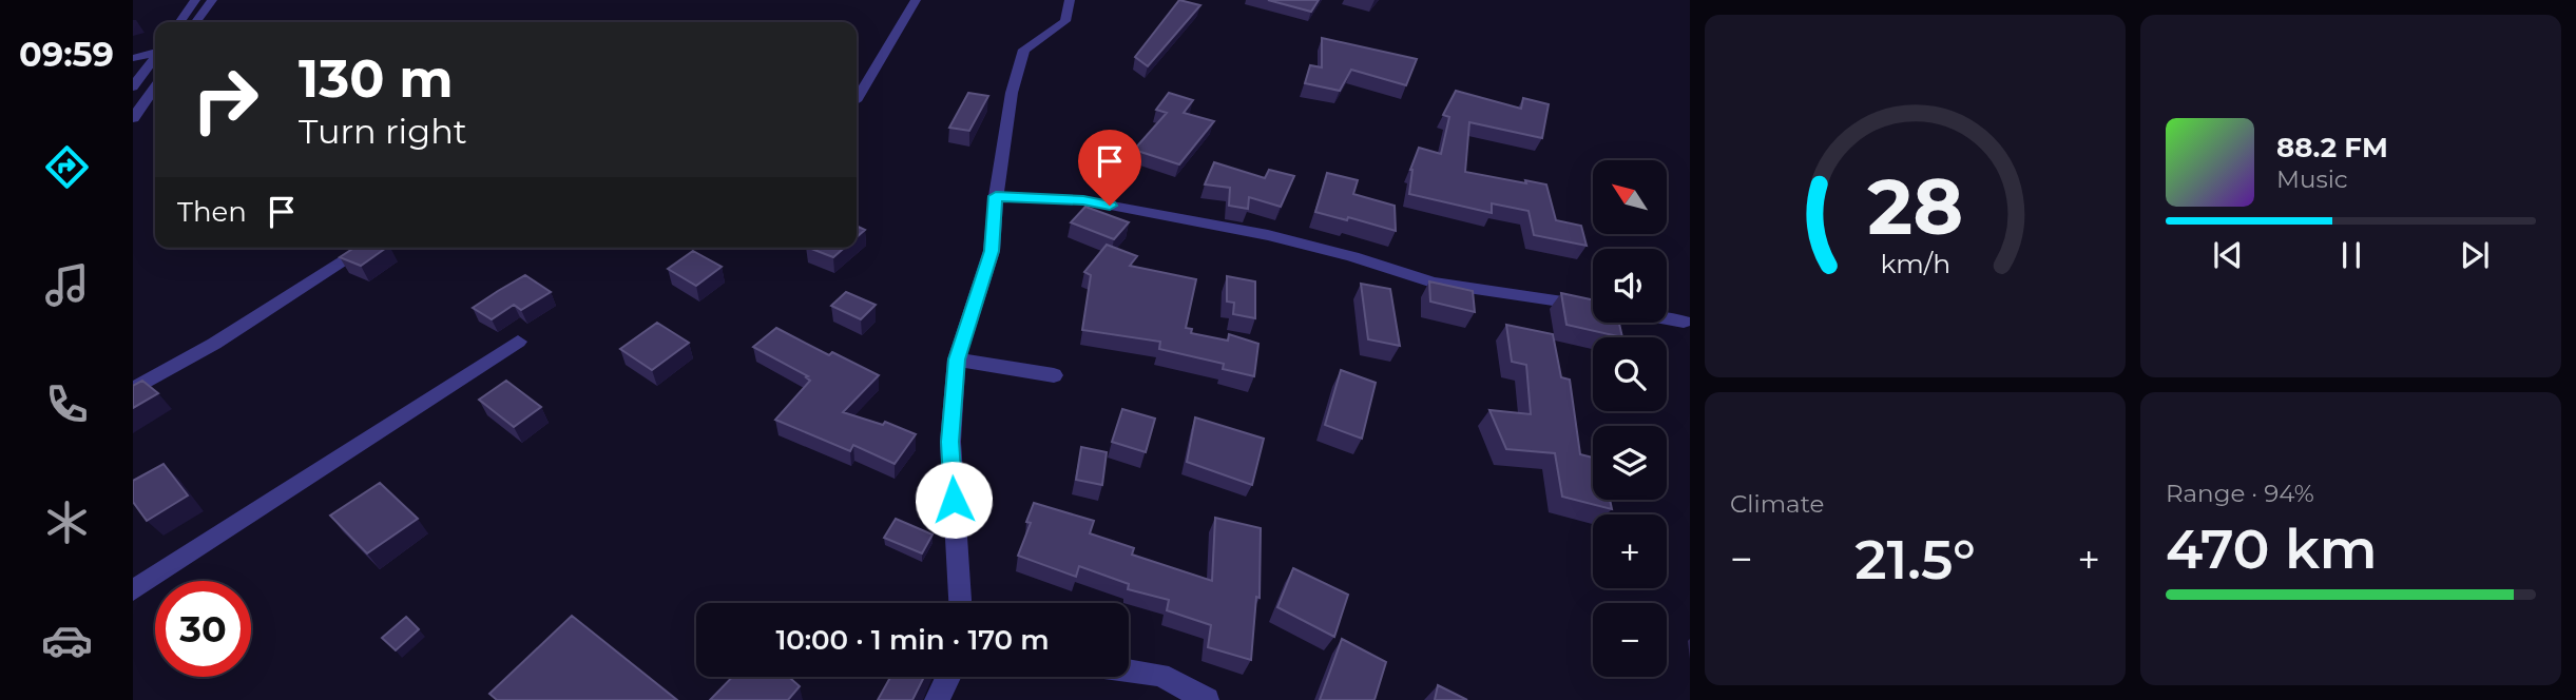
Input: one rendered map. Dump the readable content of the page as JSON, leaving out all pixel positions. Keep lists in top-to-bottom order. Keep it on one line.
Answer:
{"north":"top left","page":{"tabs":"09:59","turn":["130 m","Turn right"],"song":["88.2 FM","Music"],"map_buttons":["+","−"],"then":"Then","tile":["Climate",["Range · 94%","470 km"]],"heat":["−","21.5°","+"],"limit":"30","trip":"10:00 · 1 min · 170 m","gauge":["28","km/h"]}}
